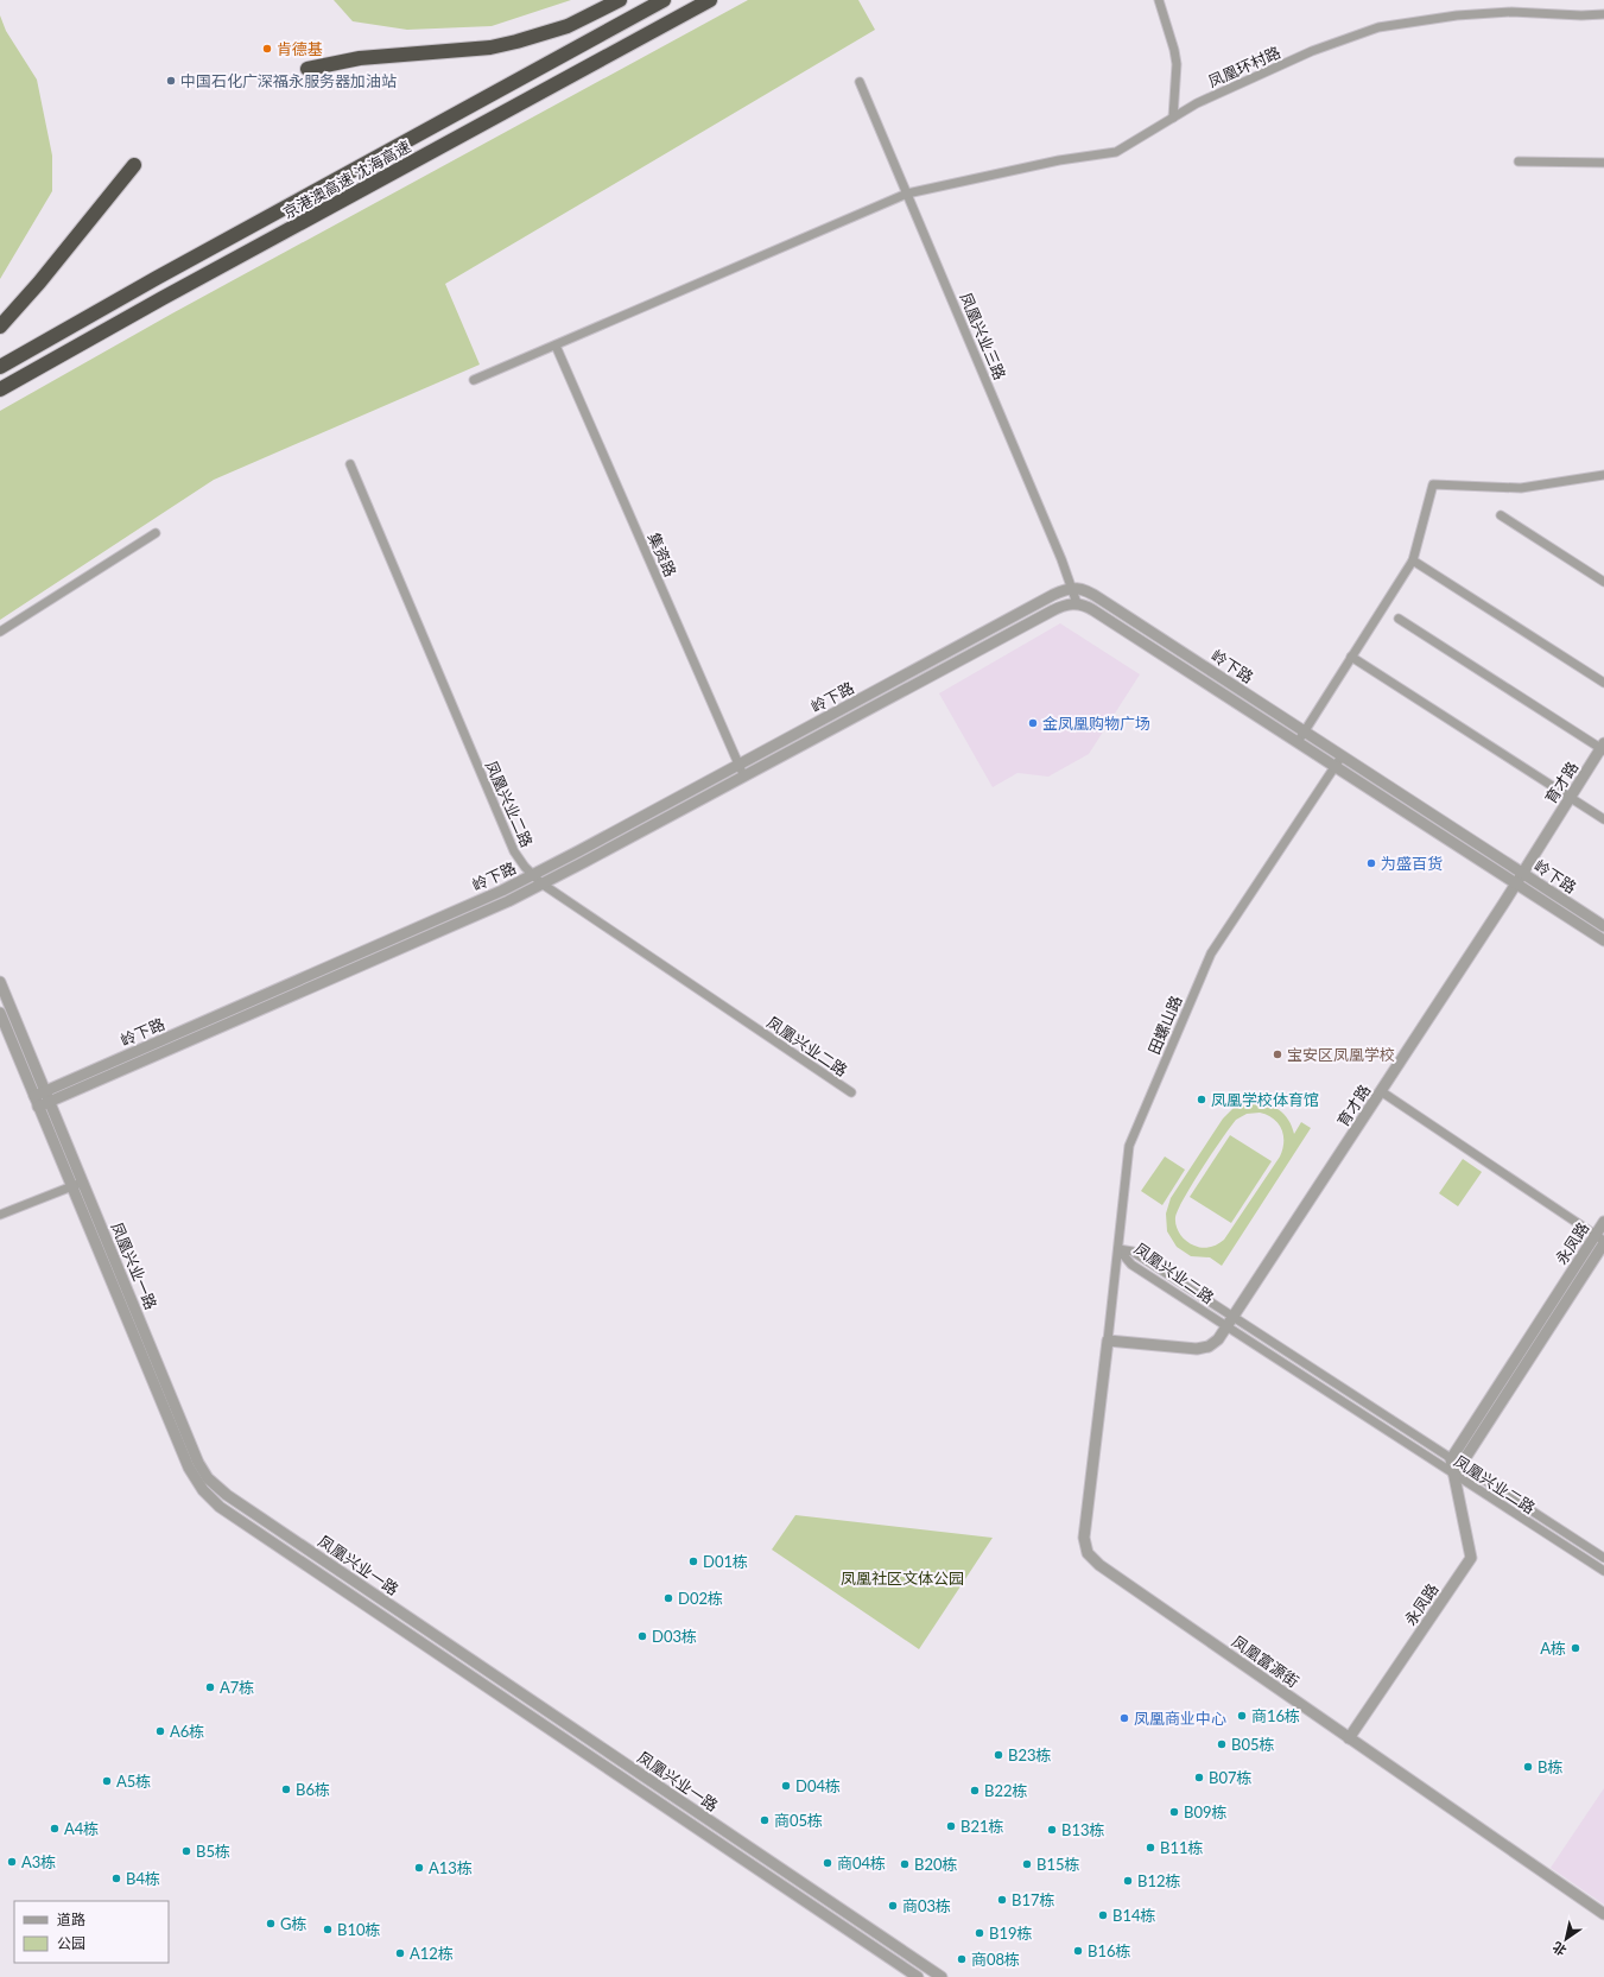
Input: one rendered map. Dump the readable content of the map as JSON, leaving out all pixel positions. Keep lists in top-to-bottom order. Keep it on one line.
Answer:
{"streets":{"highway":["京港澳高速 沈海高速"],"street":["凤凰环村路","凤凰兴业三路","集资路","岭下路","育才路","凤凰兴业二路","田螺山路","永凤路","凤凰兴业一路","凤凰富源街"]},"crossings":[["凤凰环村路","凤凰兴业三路"],["凤凰环村路","集资路"],["凤凰兴业三路","岭下路"],["集资路","岭下路"],["岭下路","育才路"],["岭下路","凤凰兴业二路"],["岭下路","田螺山路"],["岭下路","凤凰兴业一路"],["育才路","凤凰兴业二路"],["育才路","田螺山路"],["育才路","凤凰富源街"],["凤凰兴业二路","田螺山路"],["凤凰兴业二路","永凤路"],["田螺山路","凤凰富源街"],["永凤路","凤凰富源街"]],"parks":["凤凰社区文体公园"],"places":["肯德基","中国石化广深福永服务器加油站","金凤凰购物广场","为盛百货","宝安区凤凰学校","凤凰学校体育馆","D01栋","D02栋","D03栋","A栋","A7栋","商16栋","凤凰商业中心","A6栋","B05栋","B23栋","B栋","B07栋","A5栋","D04栋","B6栋","B22栋","B09栋","商05栋","B21栋","A4栋","B13栋","B11栋","B5栋","A3栋","商04栋","B20栋","B15栋","A13栋","B4栋","B12栋","B17栋","商03栋","B14栋","G栋","B10栋","B19栋","B16栋","A12栋","商08栋"],"legend":["道路","公园"],"north":"bottom left"}
